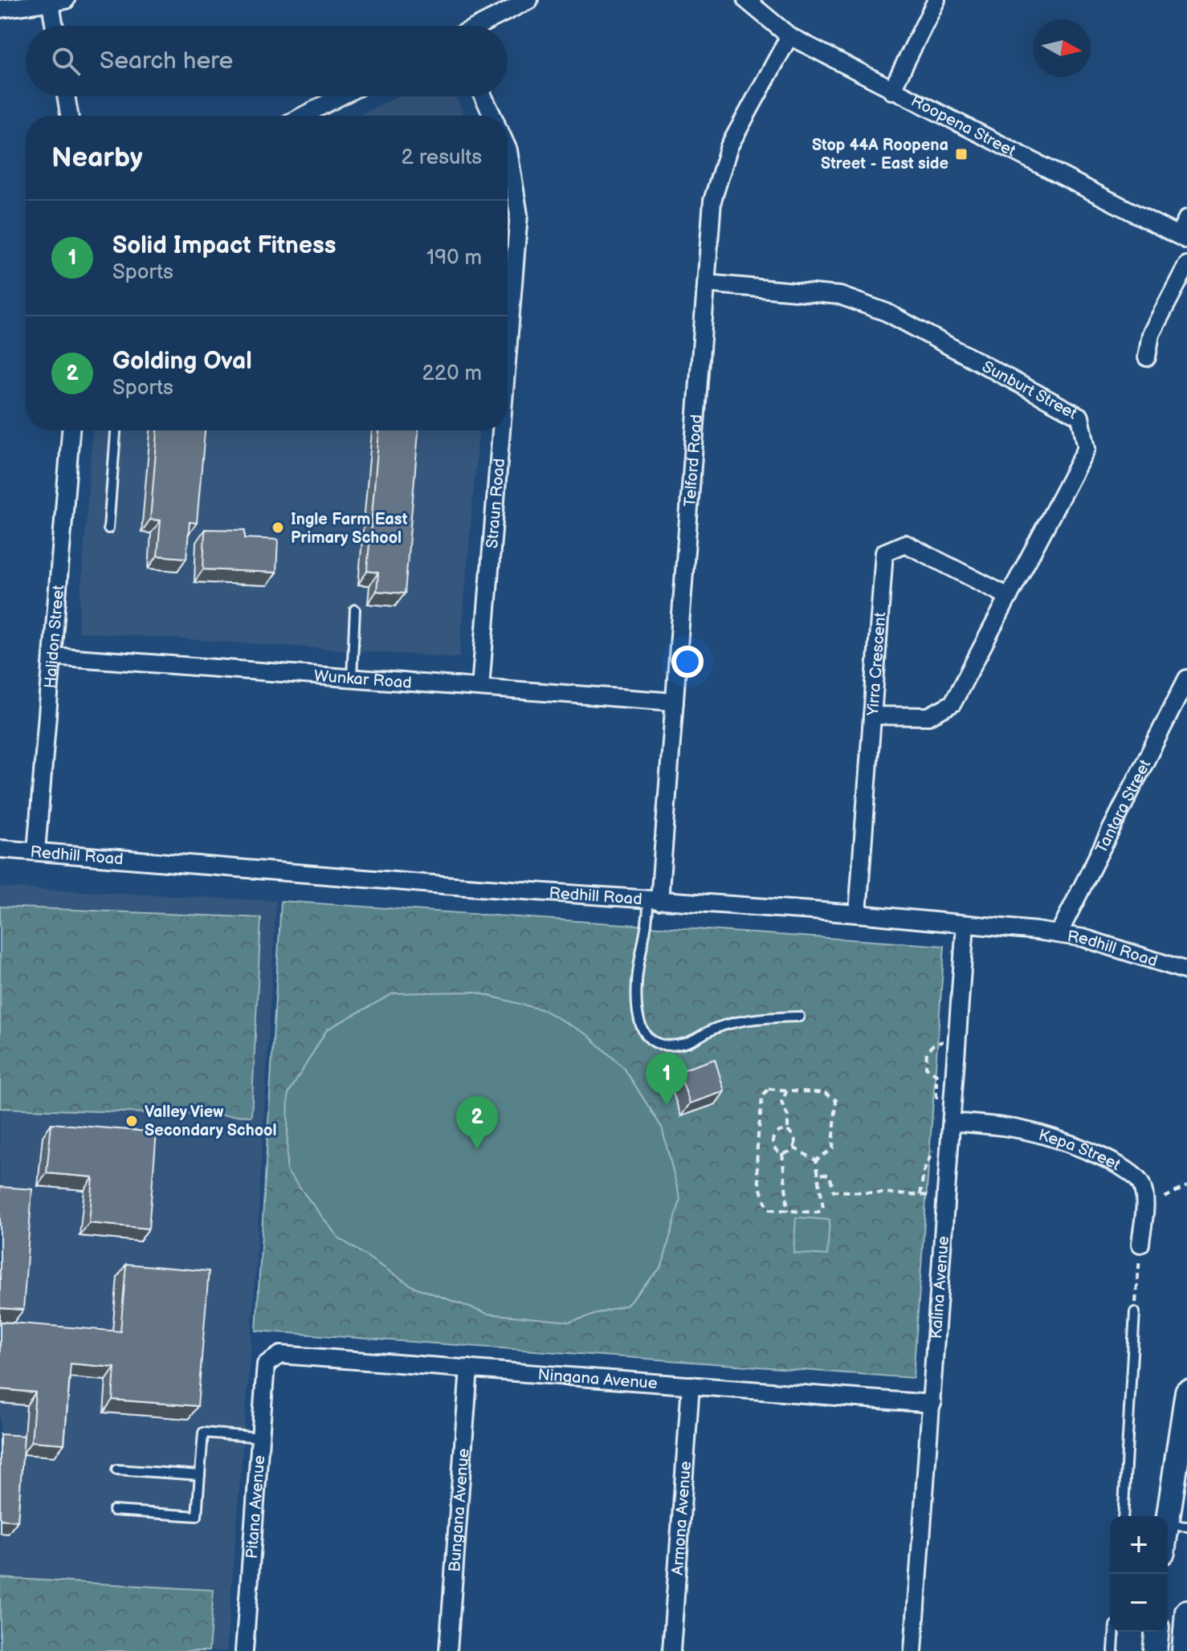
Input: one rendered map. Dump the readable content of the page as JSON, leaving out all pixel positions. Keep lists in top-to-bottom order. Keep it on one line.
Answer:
{"streets":{"street":["Roopena Street","Sunburt Street","Telford Road","Straun Road","Halidon Street","Yirra Crescent","Wunkar Road","Tantara Street","Redhill Road","Kepa Street","Kalina Avenue","Ningana Avenue","Pitana Avenue","Bungana Avenue","Armona Avenue"]},"crossings":[["Roopena Street","Telford Road"],["Sunburt Street","Telford Road"],["Sunburt Street","Yirra Crescent"],["Telford Road","Wunkar Road"],["Telford Road","Redhill Road"],["Straun Road","Wunkar Road"],["Halidon Street","Wunkar Road"],["Halidon Street","Redhill Road"],["Yirra Crescent","Redhill Road"],["Tantara Street","Redhill Road"],["Redhill Road","Kalina Avenue"],["Kepa Street","Kalina Avenue"],["Kalina Avenue","Ningana Avenue"],["Ningana Avenue","Pitana Avenue"],["Ningana Avenue","Bungana Avenue"],["Ningana Avenue","Armona Avenue"]],"places":{"transit":["Stop 44A Roopena Street - East side"],"other":["Ingle Farm East Primary School","Valley View Secondary School"]},"north":"right","page":{"search":"Search here","heading":["Nearby","2 results"],"list":[{"mark":"1","name":"Solid Impact Fitness","note":"Sports","value":"190 m"},{"mark":"2","name":"Golding Oval","note":"Sports","value":"220 m"}],"pins":["1","2"],"map_buttons":["+","−"]}}
